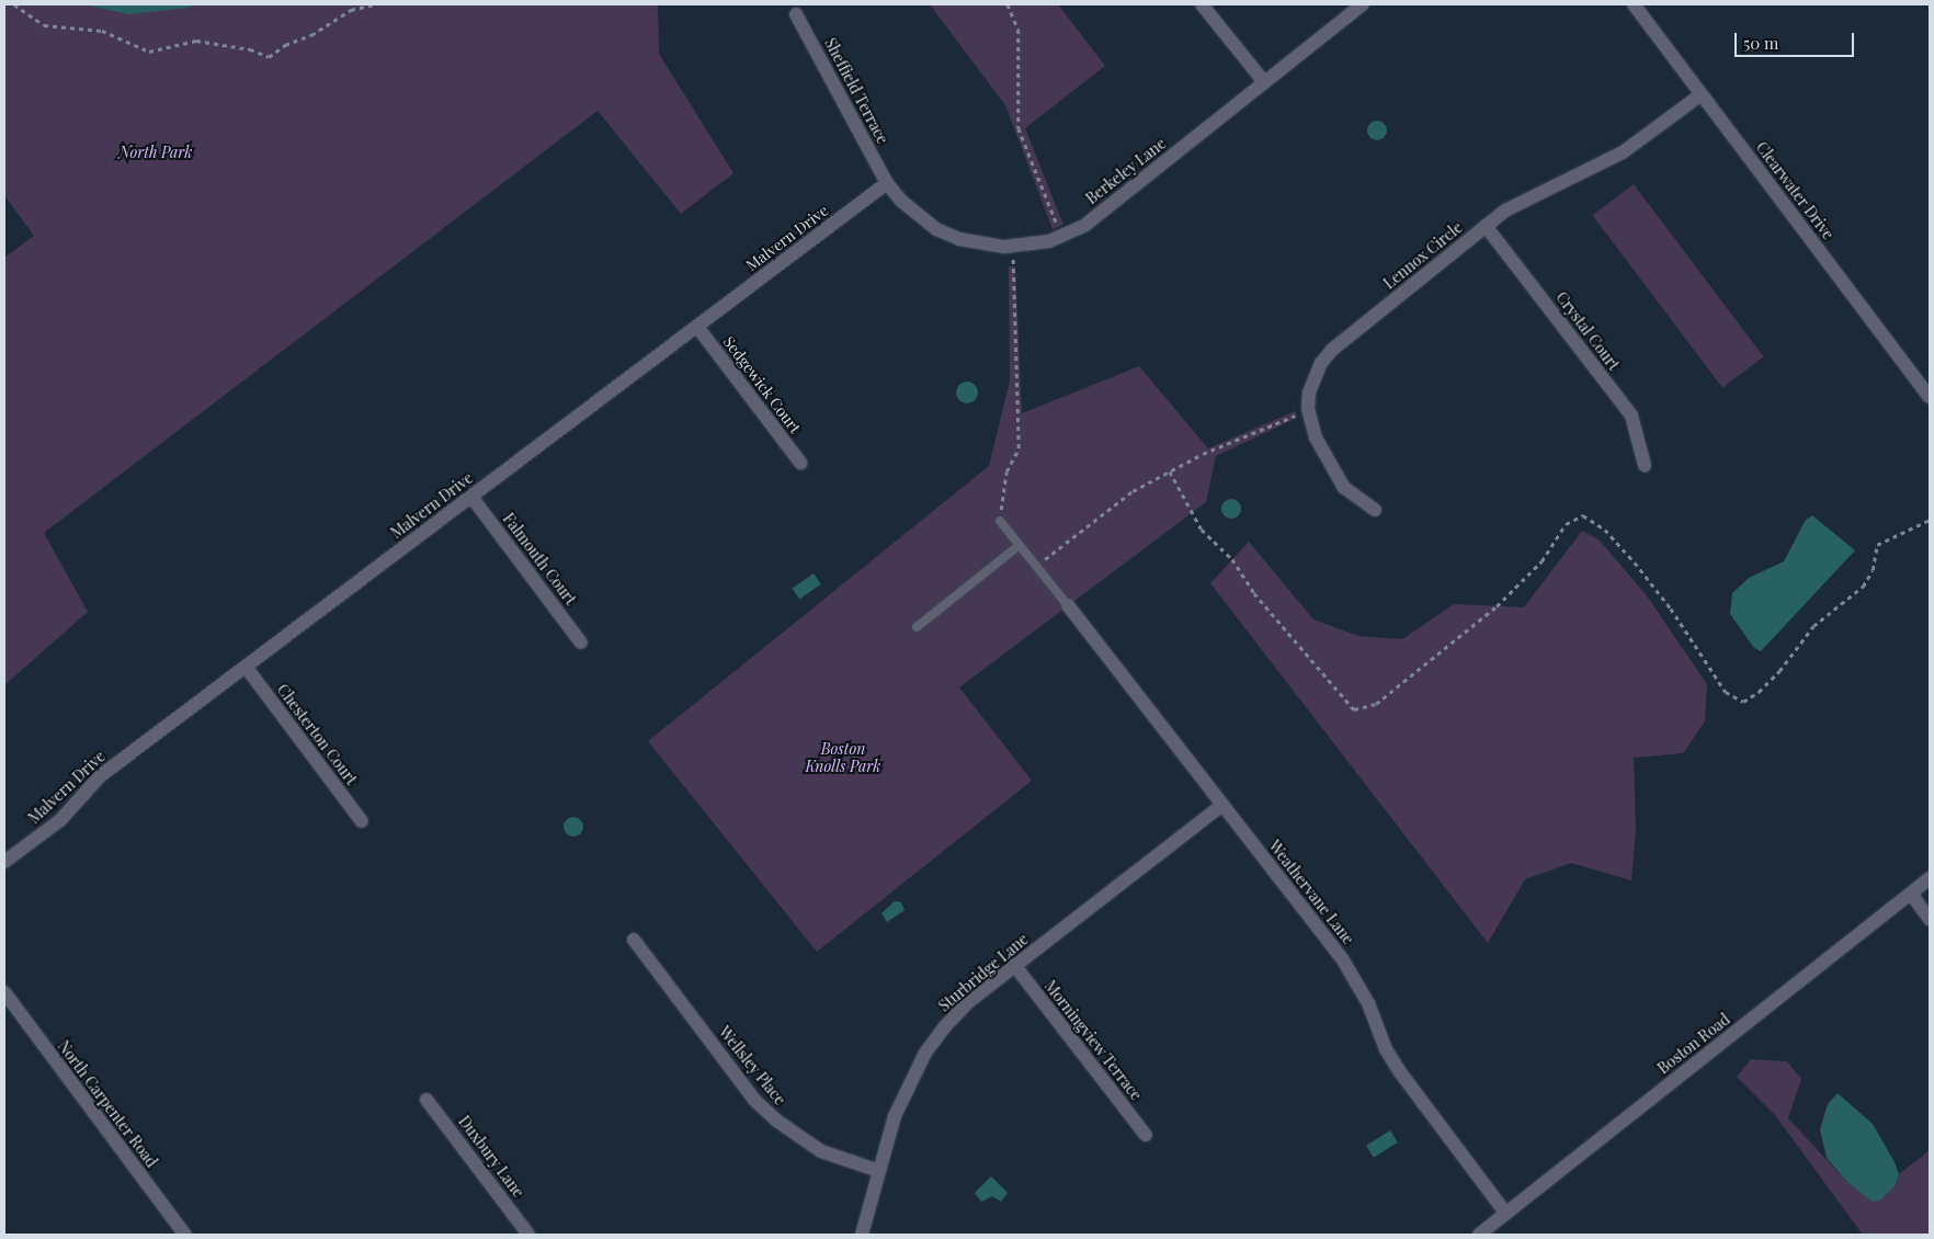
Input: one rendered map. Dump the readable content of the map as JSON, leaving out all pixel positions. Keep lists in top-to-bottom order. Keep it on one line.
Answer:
{"streets":{"street":["Sheffield Terrace","Berkeley Lane","Clearwater Drive","Malvern Drive","Lennox Circle","Crystal Court","Sedgewick Court","Falmouth Court","Chesterton Court","Weathervane Lane","Sturbridge Lane","Morningview Terrace","Boston Road","Wellsley Place","North Carpenter Road","Duxbury Lane"]},"crossings":[["Sheffield Terrace","Berkeley Lane"],["Sheffield Terrace","Malvern Drive"],["Berkeley Lane","Malvern Drive"],["Clearwater Drive","Lennox Circle"],["Malvern Drive","Sedgewick Court"],["Malvern Drive","Falmouth Court"],["Malvern Drive","Chesterton Court"],["Lennox Circle","Crystal Court"],["Weathervane Lane","Sturbridge Lane"],["Weathervane Lane","Boston Road"],["Sturbridge Lane","Morningview Terrace"],["Sturbridge Lane","Wellsley Place"]],"parks":["North Park","Boston Knolls Park"],"scale_bar":"50 m"}
